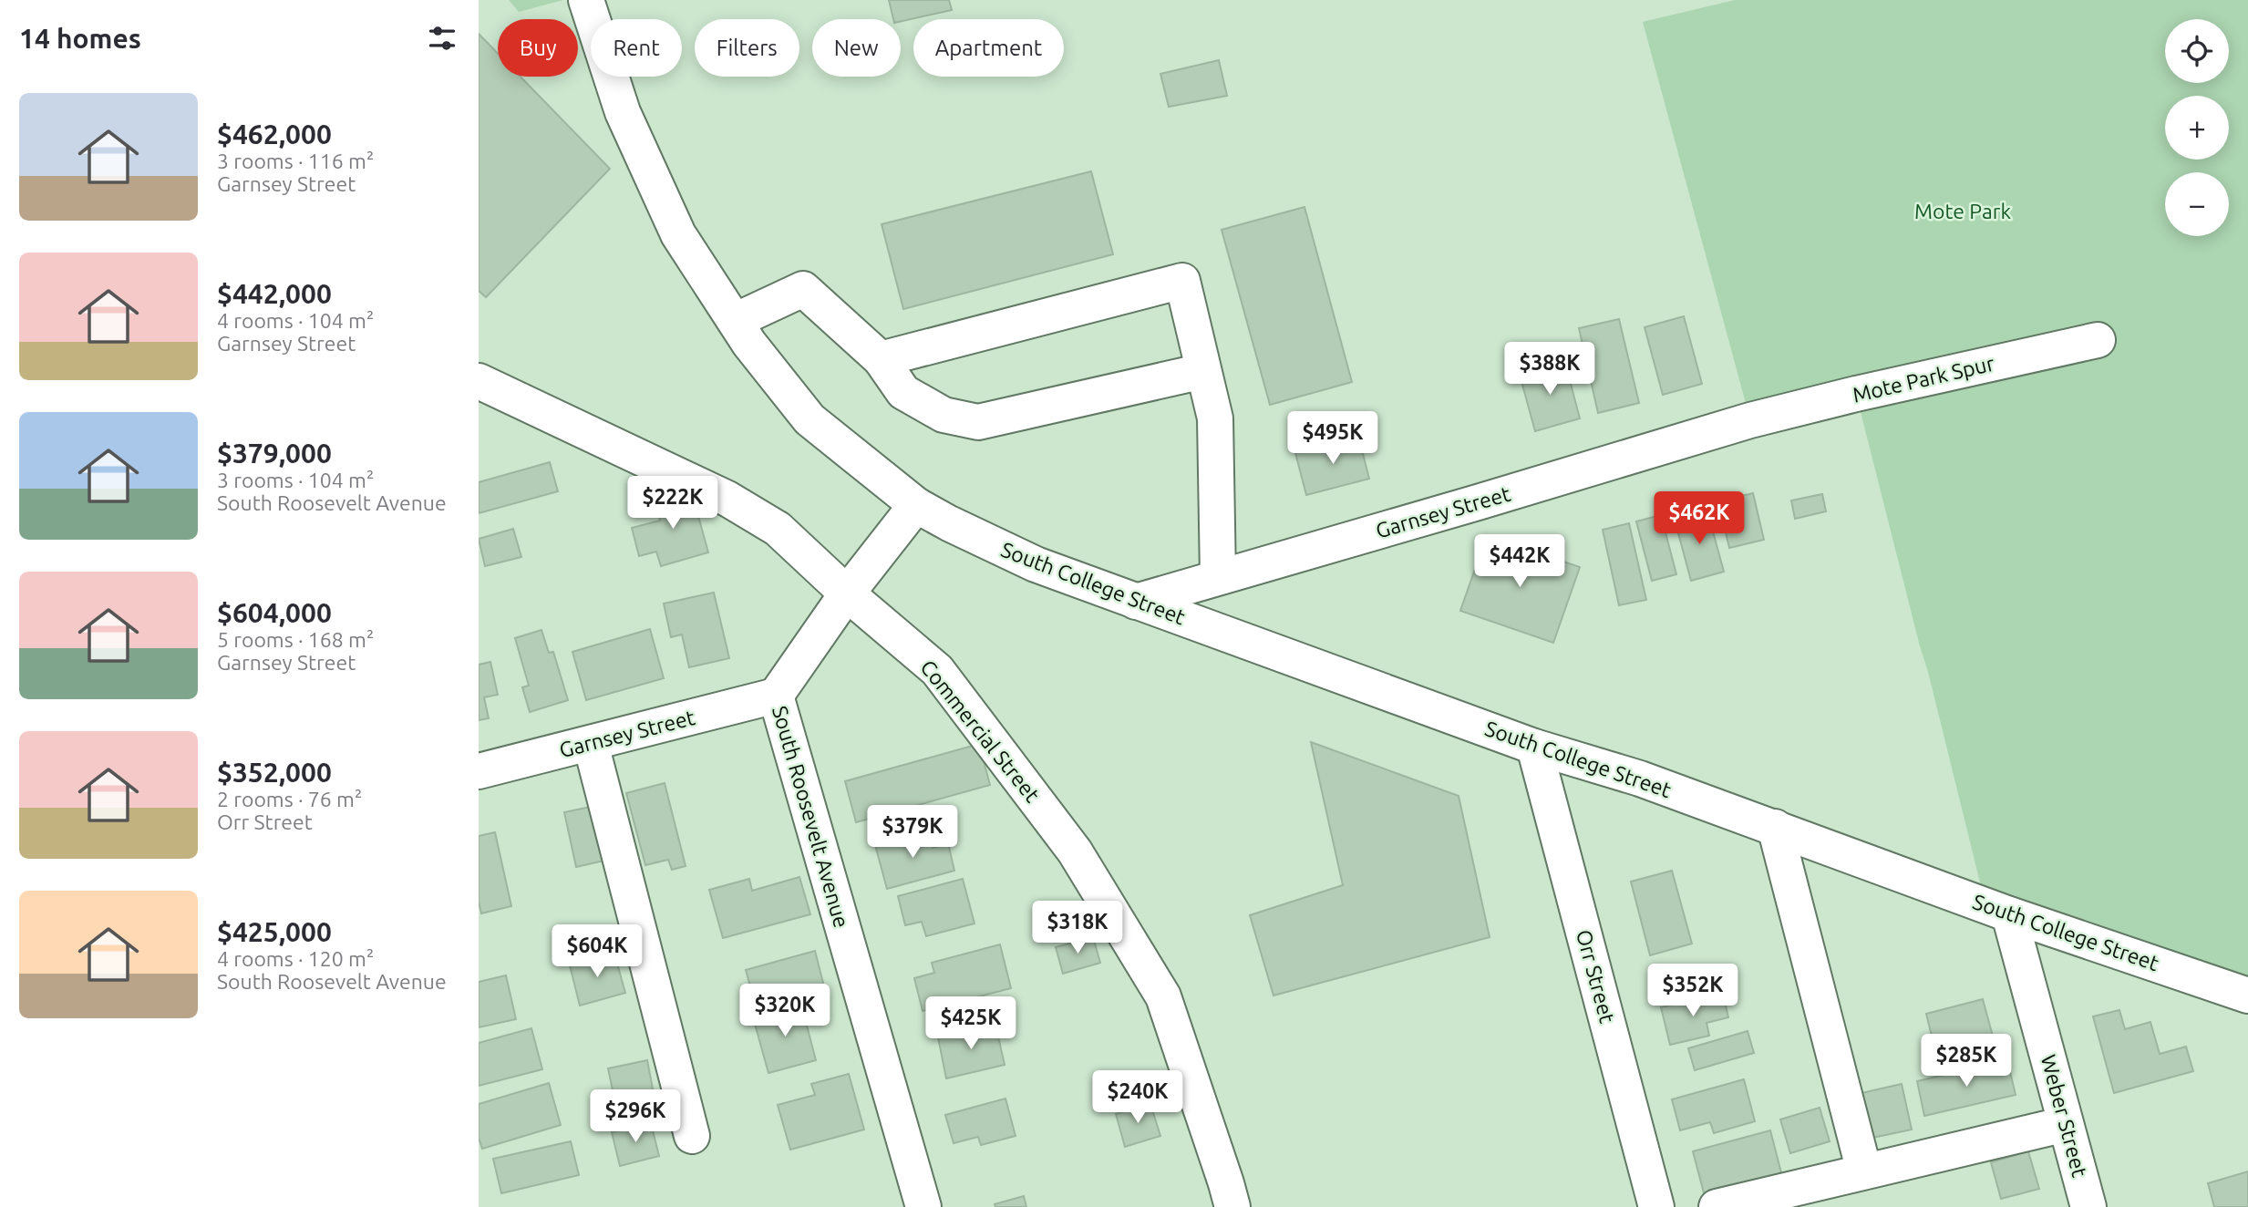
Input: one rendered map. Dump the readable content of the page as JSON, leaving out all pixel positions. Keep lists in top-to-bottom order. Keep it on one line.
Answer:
{"streets":{"street":["Mote Park Spur","Garnsey Street","South College Street","Commercial Street","South Roosevelt Avenue","Orr Street","Weber Street"]},"crossings":[["Mote Park Spur","Garnsey Street"],["Garnsey Street","South College Street"],["Garnsey Street","South Roosevelt Avenue"],["South College Street","South Roosevelt Avenue"],["South College Street","Orr Street"],["South College Street","Weber Street"],["Commercial Street","South Roosevelt Avenue"]],"parks":["Mote Park"],"page":{"heading":"14 homes","map_buttons":["+","−"],"chip":["Buy","Rent","Filters","New","Apartment"],"list":[{"name":"$462,000","note":"3 rooms · 116 m² · Garnsey Street"},{"name":"$442,000","note":"4 rooms · 104 m² · Garnsey Street"},{"name":"$379,000","note":"3 rooms · 104 m² · South Roosevelt Avenue"},{"name":"$604,000","note":"5 rooms · 168 m² · Garnsey Street"},{"name":"$352,000","note":"2 rooms · 76 m² · Orr Street"},{"name":"$425,000","note":"4 rooms · 120 m² · South Roosevelt Avenue"}],"price":["$388K","$495K","$222K","$462K","$442K","$379K","$318K","$604K","$352K","$320K","$425K","$285K","$240K","$296K"]}}
